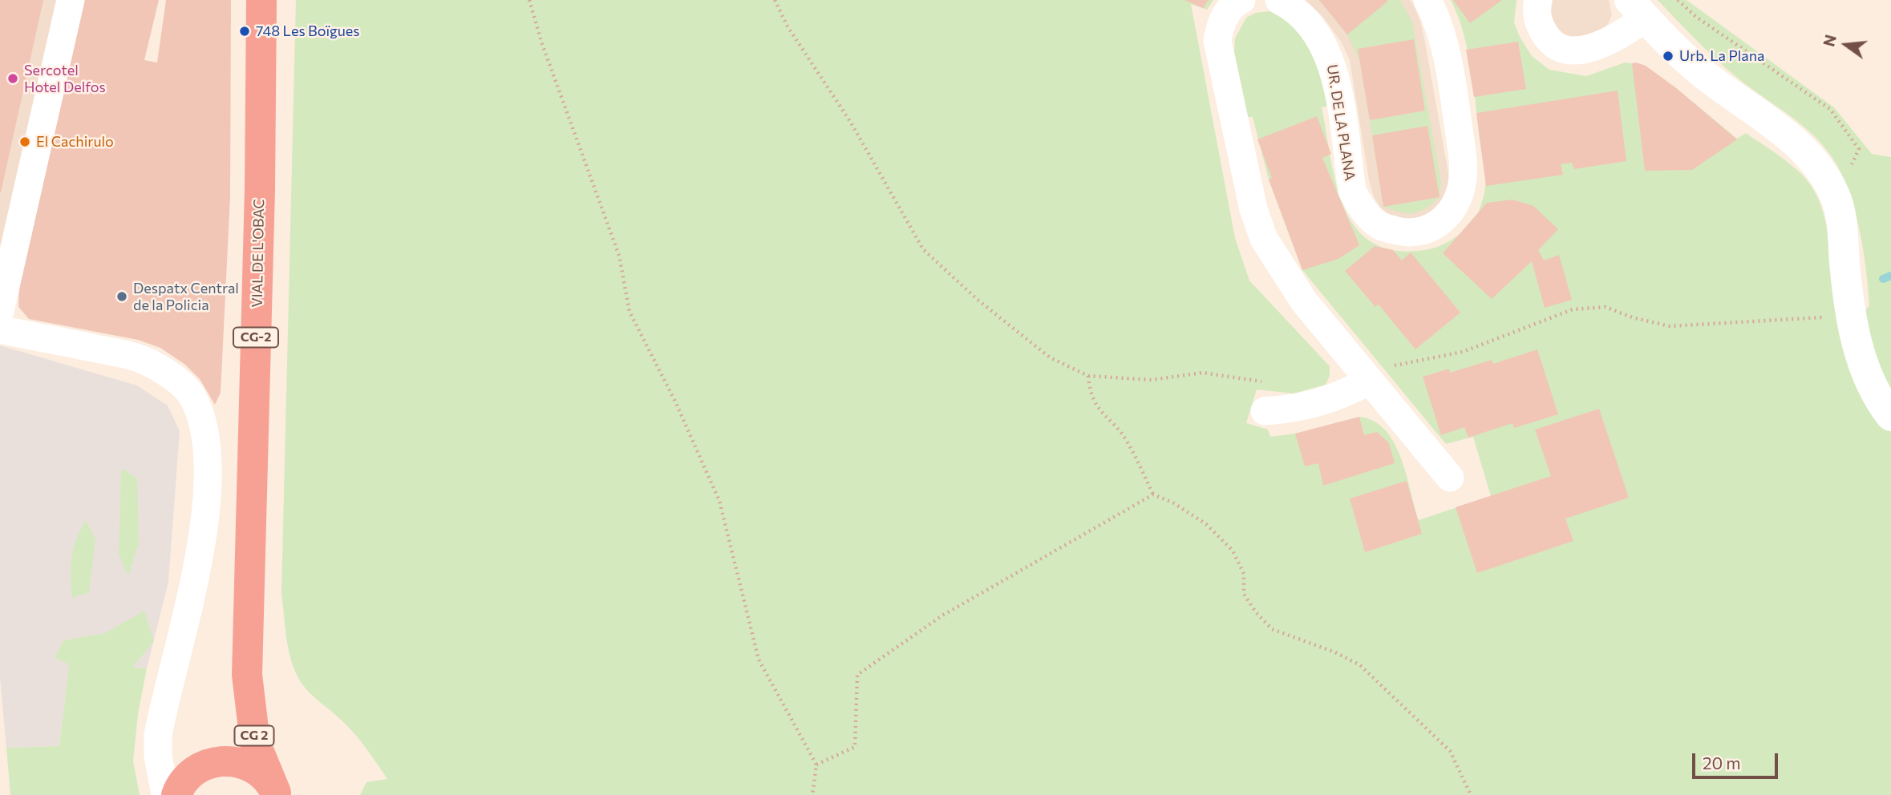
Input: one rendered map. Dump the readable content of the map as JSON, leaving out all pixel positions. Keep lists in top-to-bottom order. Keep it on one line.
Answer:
{"streets":{"highway":["VIAL DE L'OBAC","CG-2","CG 2"],"street":["UR. DE LA PLANA"]},"crossings":[["VIAL DE L'OBAC","CG 2"]],"places":["748 Les Boïgues","Urb. La Plana","Sercotel Hotel Delfos","El Cachirulo","Despatx Central de la Policia"],"scale_bar":"20 m","north":"left"}
